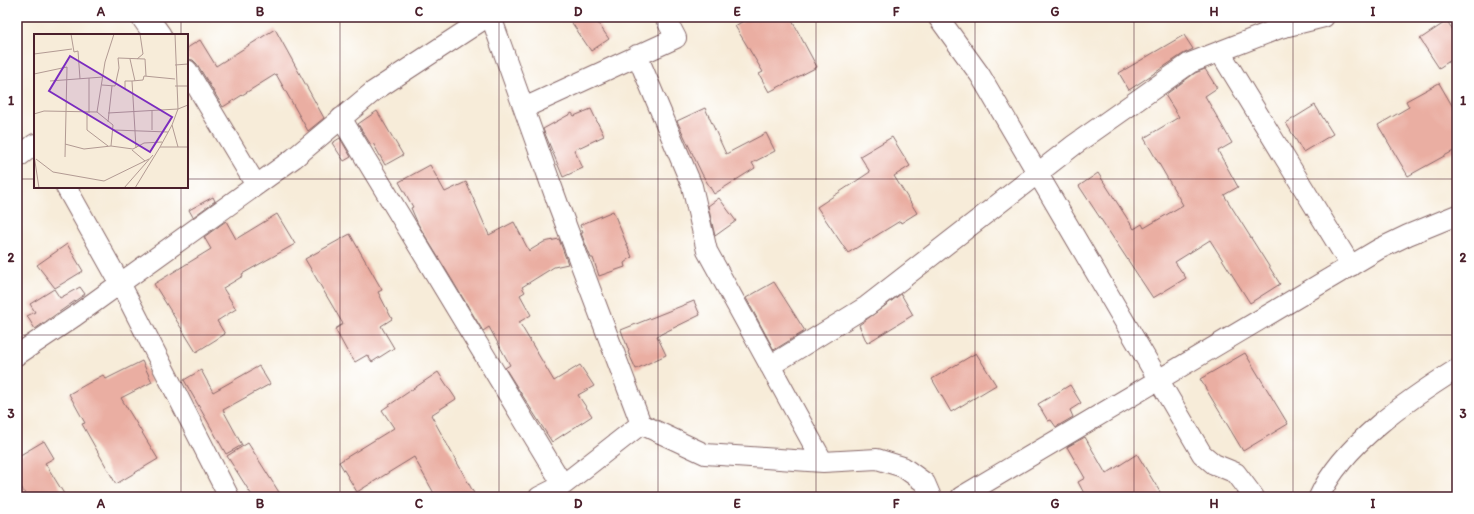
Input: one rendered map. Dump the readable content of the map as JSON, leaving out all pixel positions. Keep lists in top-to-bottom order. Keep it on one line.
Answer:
{"grid":{"columns":["A","B","C","D","E","F","G","H","I"],"rows":["1","2","3"]}}
